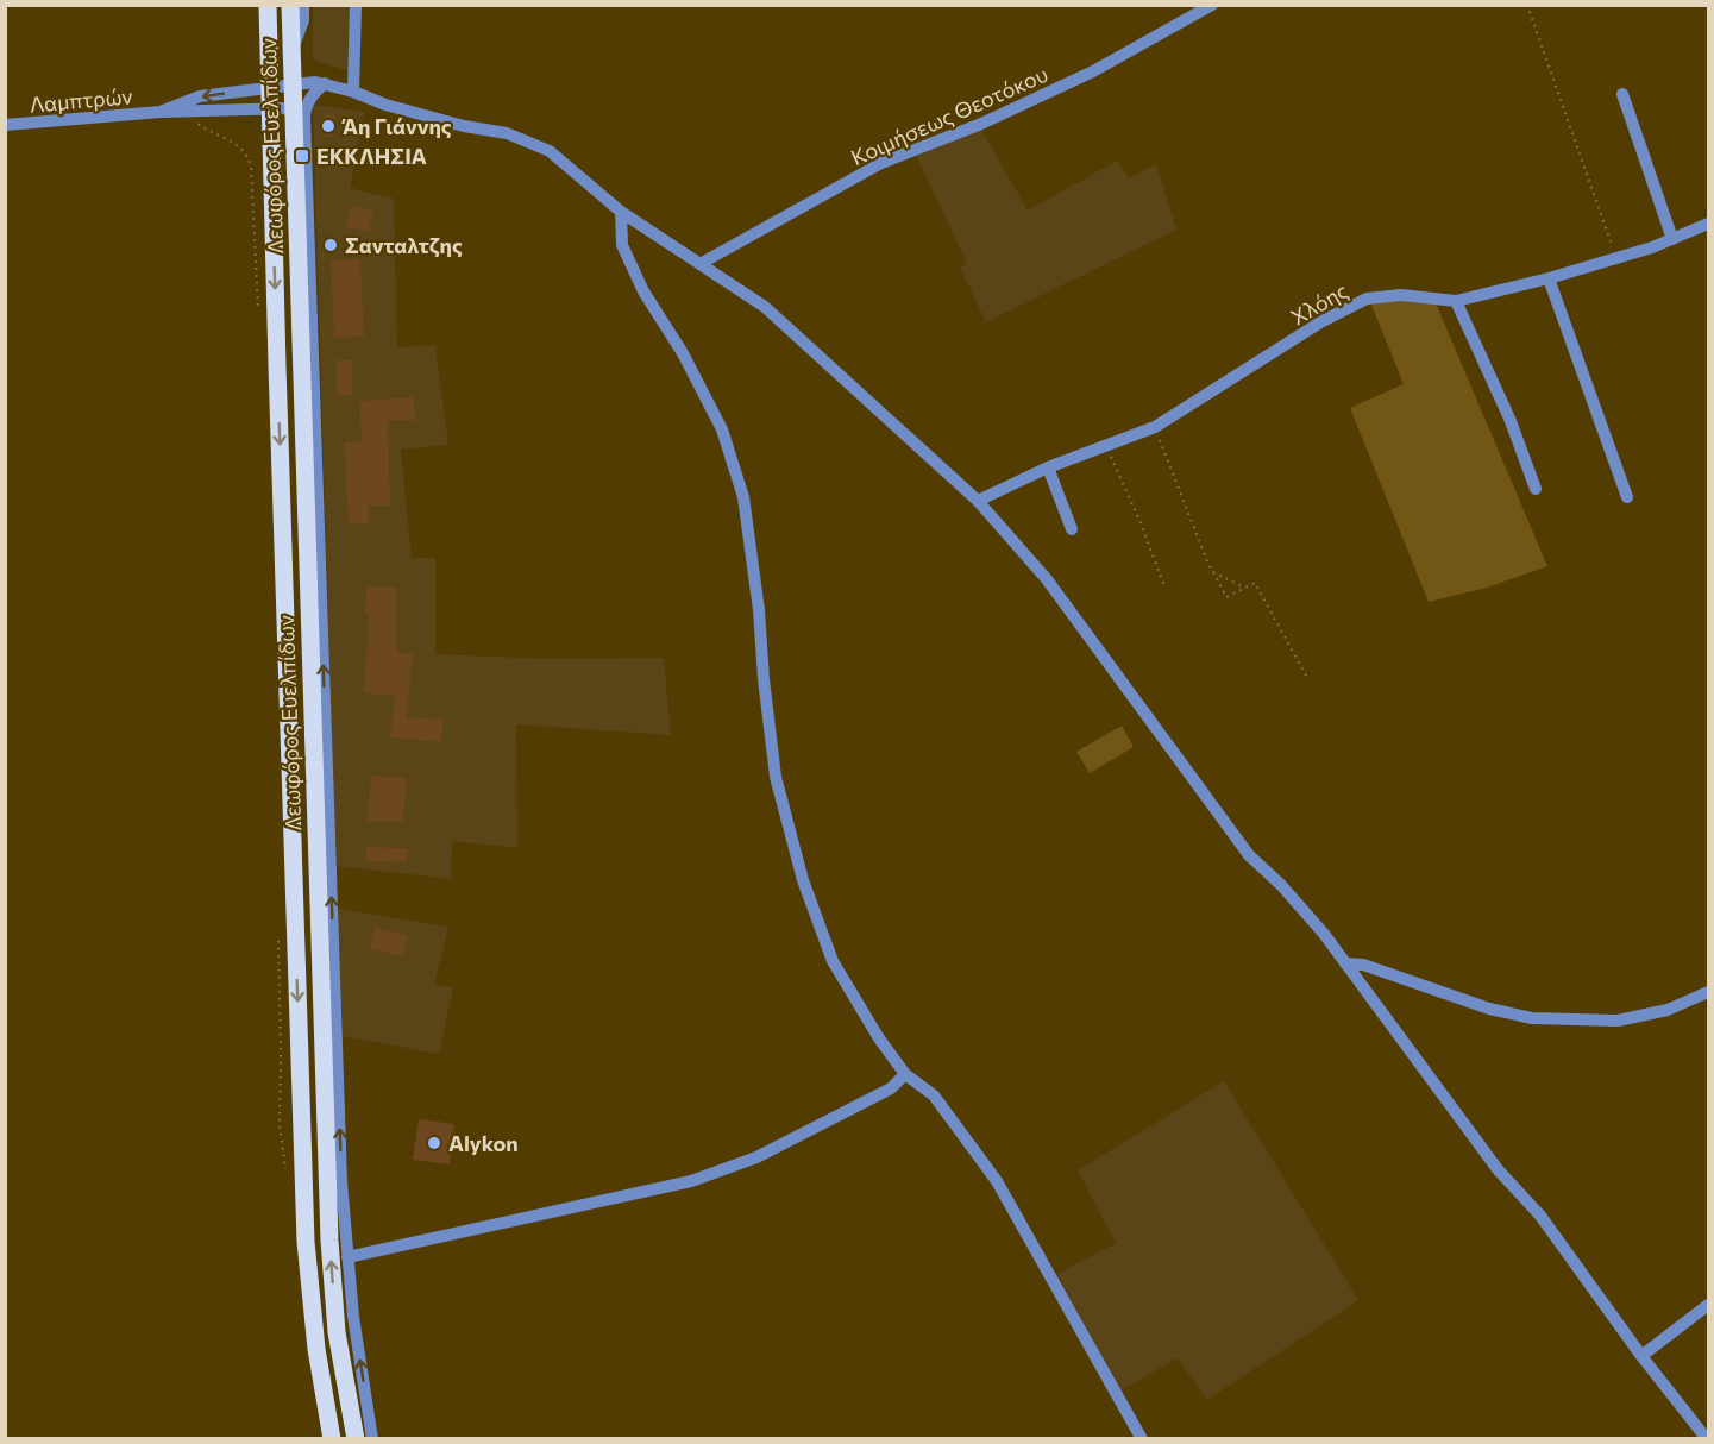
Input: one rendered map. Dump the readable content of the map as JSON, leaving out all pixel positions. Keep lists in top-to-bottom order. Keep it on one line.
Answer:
{"streets":{"main road":["Λεωφόρος Ευελπίδων"],"street":["Λαμπτρών","Κοιμήσεως Θεοτόκου","Χλόης"]},"crossings":[["Λαμπτρών","Λεωφόρος Ευελπίδων"]],"places":{"other":["Άη Γιάννης","Σανταλτζης","Alykon"],"transit":["ΕΚΚΛΗΣΙΑ"]}}
